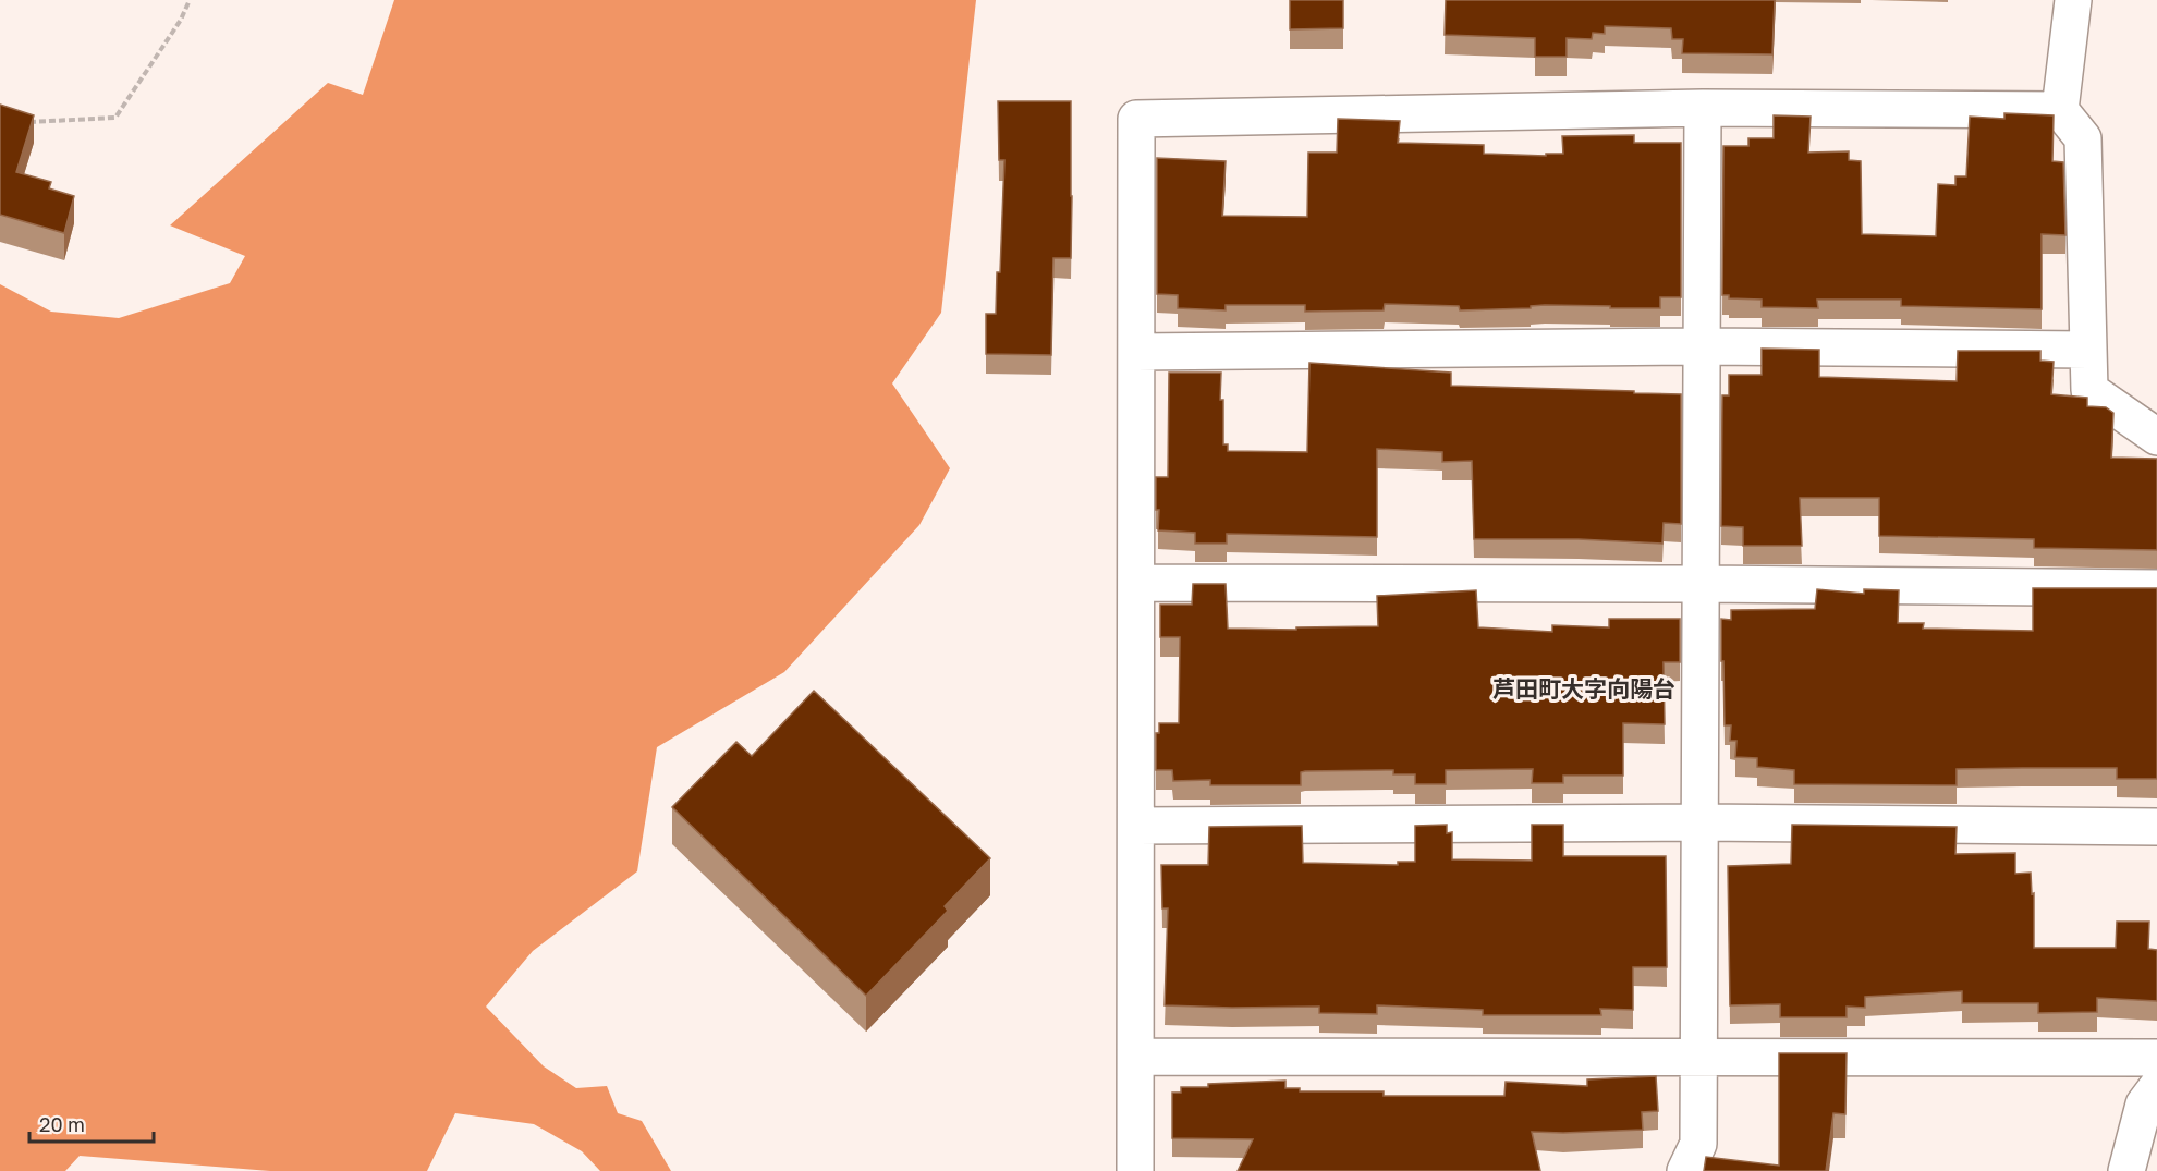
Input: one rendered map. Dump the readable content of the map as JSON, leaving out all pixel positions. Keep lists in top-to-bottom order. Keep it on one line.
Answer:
{"districts":["芦田町大字向陽台"],"scale_bar":"20 m"}
